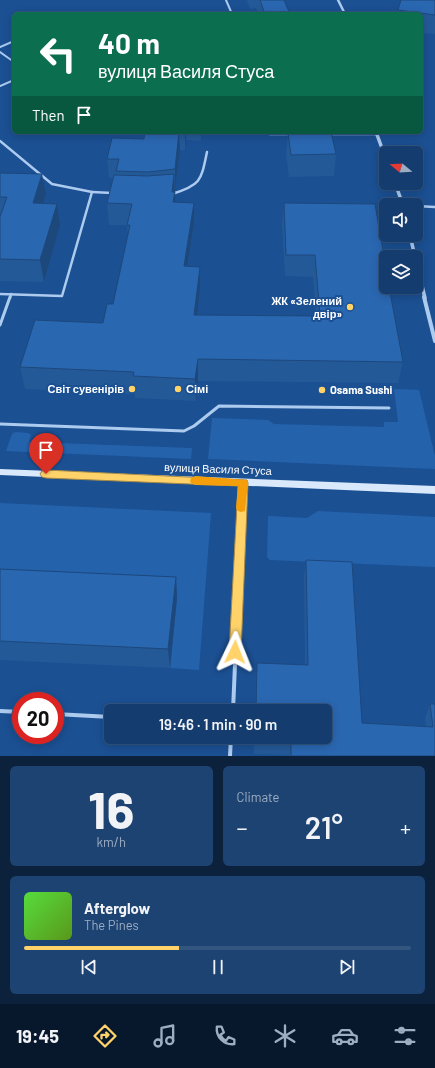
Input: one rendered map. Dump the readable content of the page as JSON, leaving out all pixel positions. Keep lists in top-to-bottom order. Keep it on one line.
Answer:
{"streets":{"street":["вулиця Василя Стуса"]},"places":["ЖК «Зелений двір»","Світ сувенірів","Сімі","Osama Sushi"],"north":"left","page":{"turn":["40 m","вулиця Василя Стуса"],"then":"Then","limit":"20","trip":"19:46 · 1 min · 90 m","tile":[["16","km/h"],"Climate"],"heat":["−","21°","+"],"song":["Afterglow","The Pines"],"tabs":"19:45"}}
